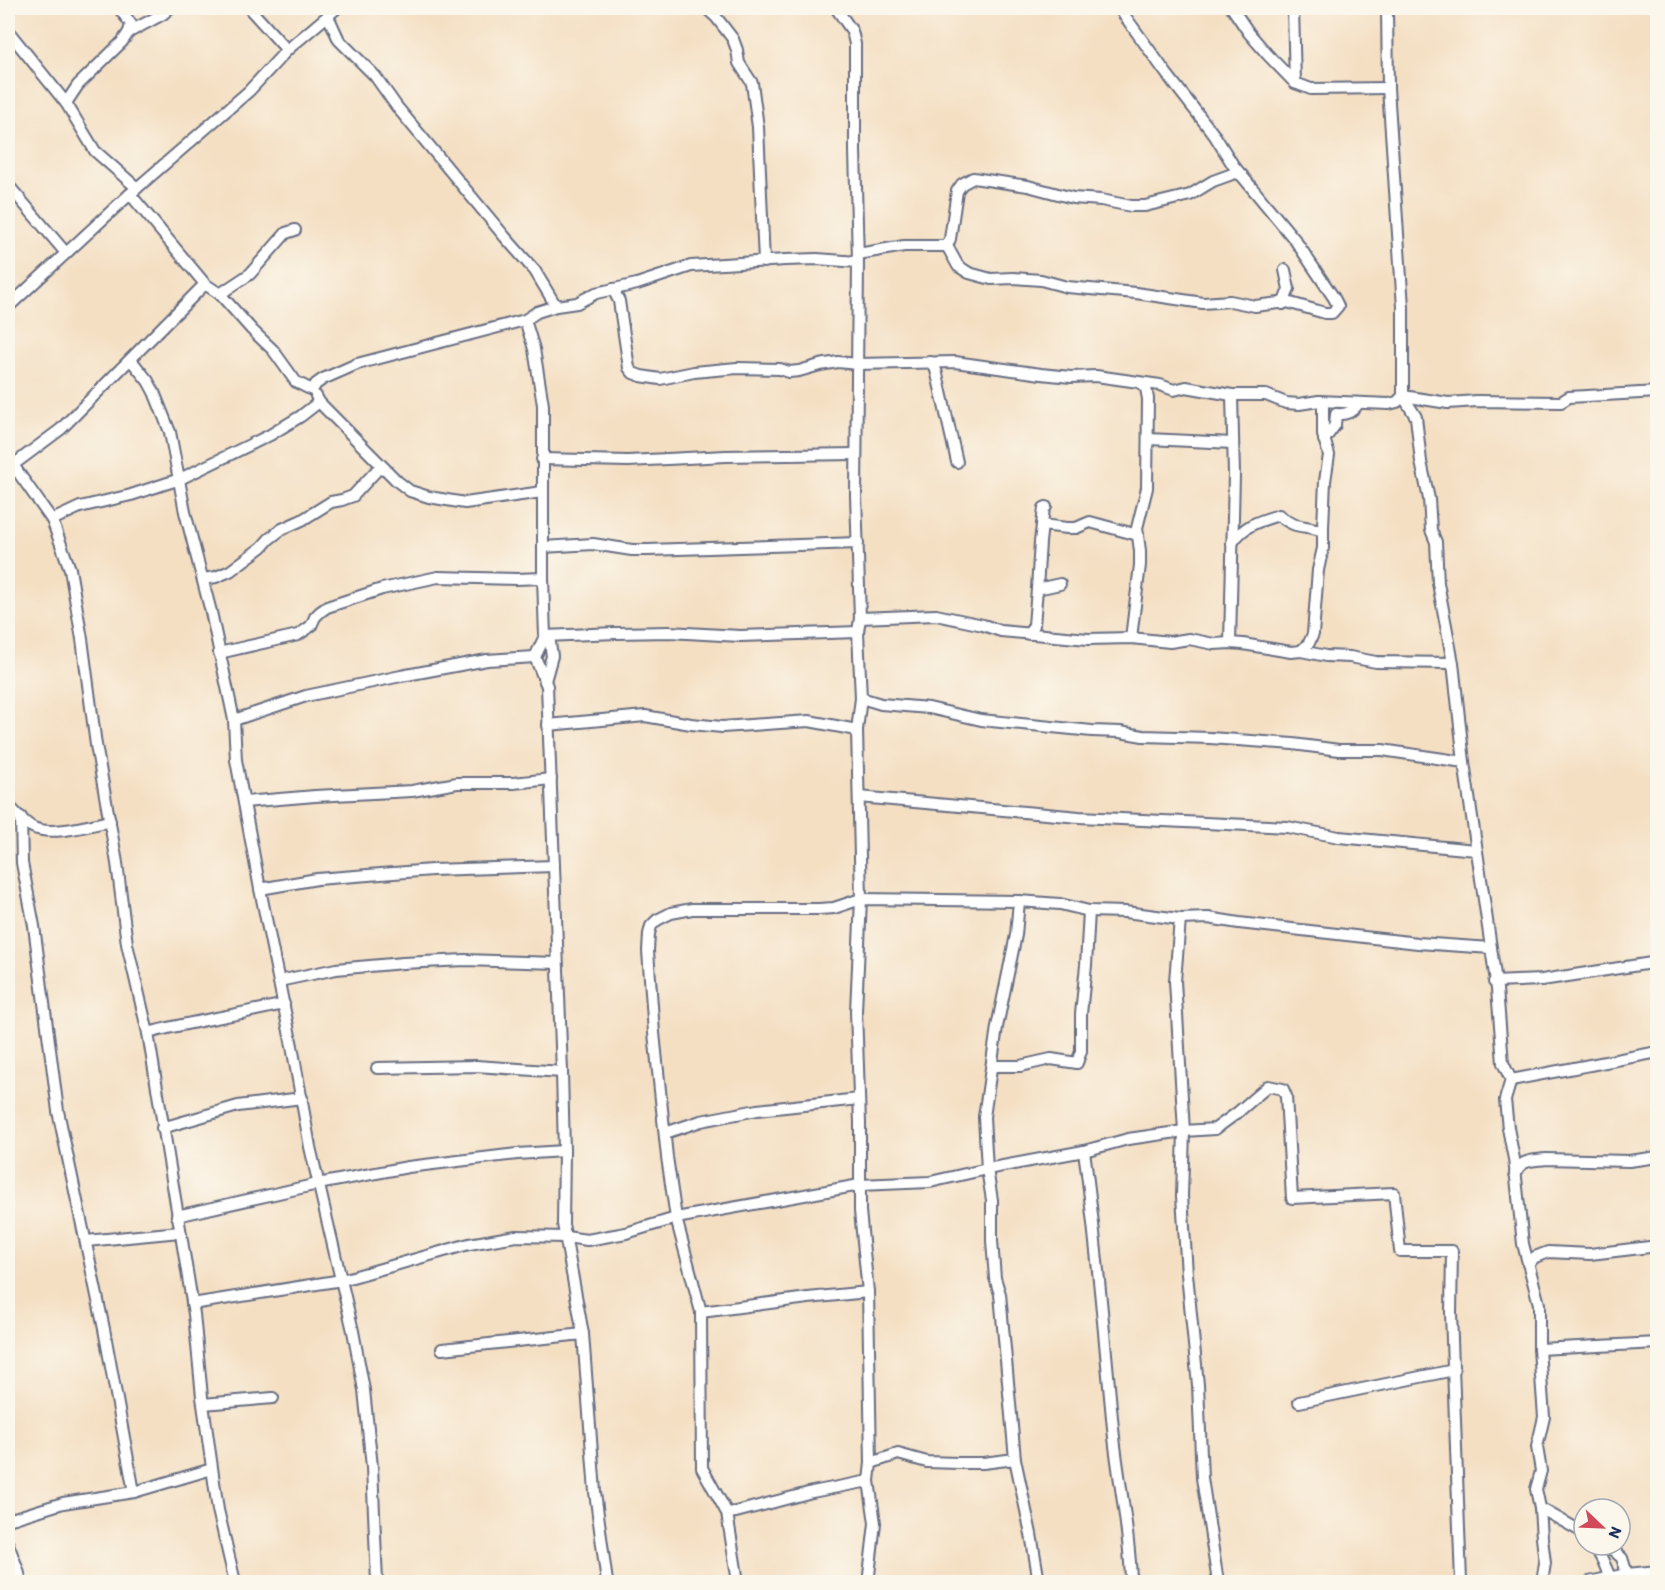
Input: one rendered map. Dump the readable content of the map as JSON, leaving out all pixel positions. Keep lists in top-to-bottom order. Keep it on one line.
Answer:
{"north":"bottom right"}
